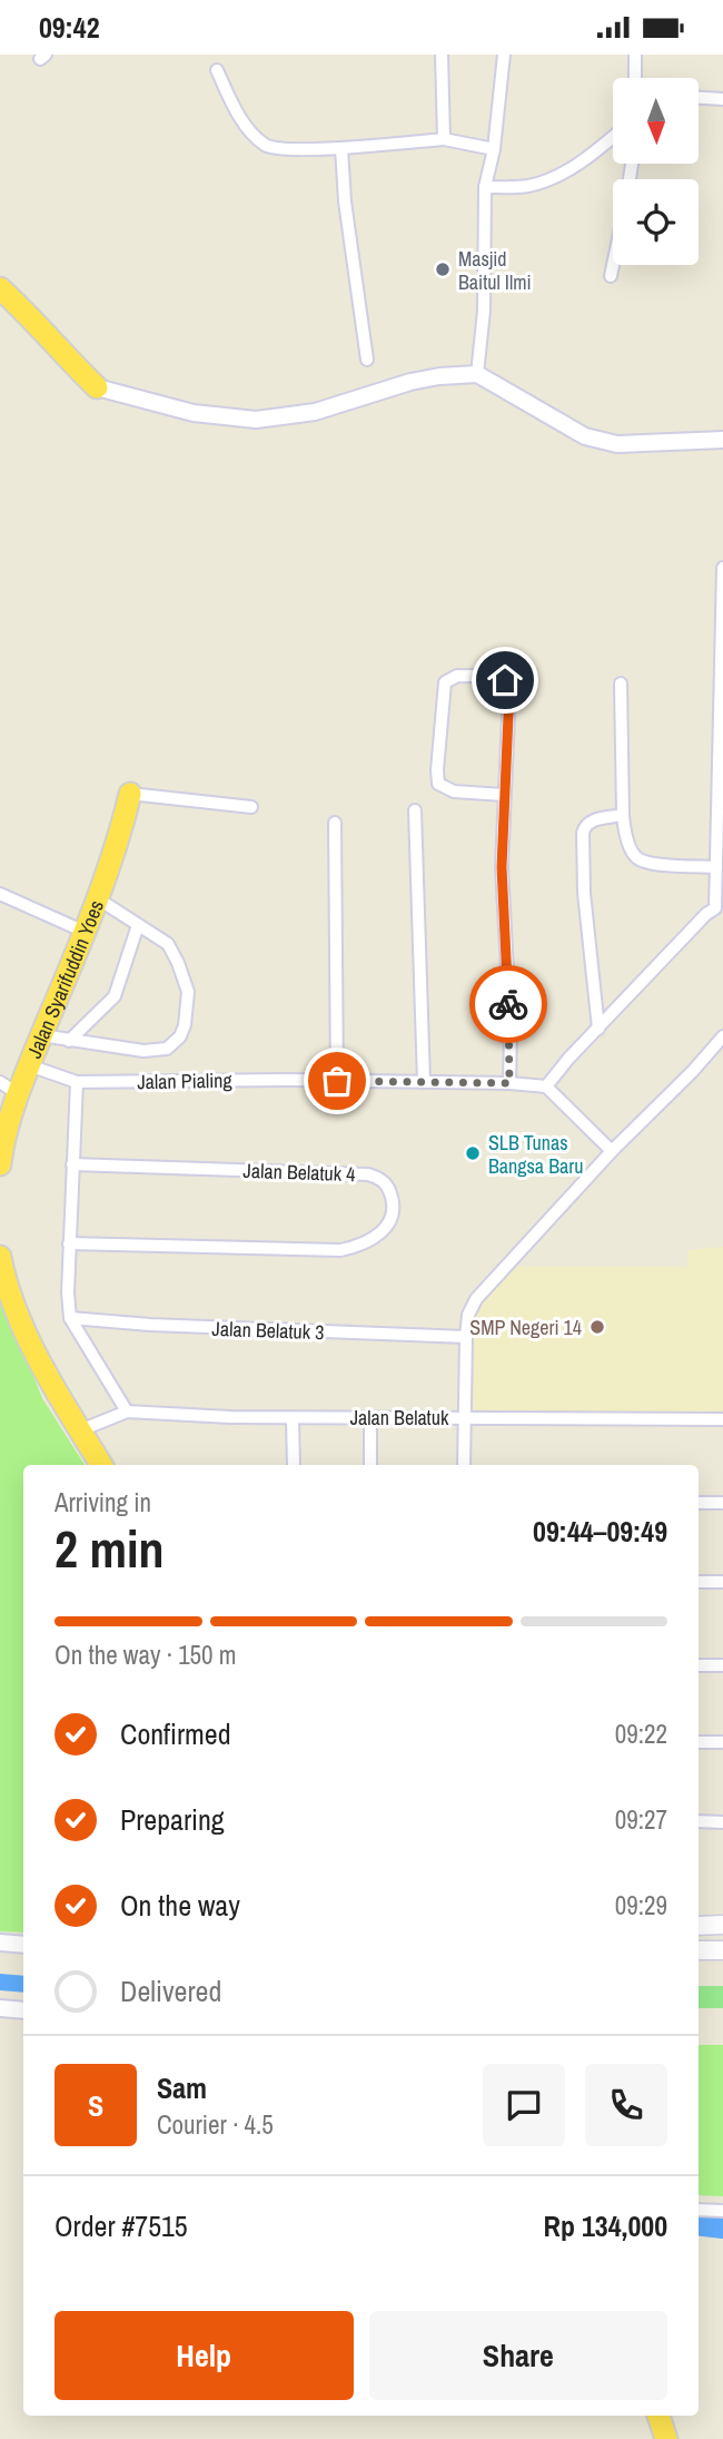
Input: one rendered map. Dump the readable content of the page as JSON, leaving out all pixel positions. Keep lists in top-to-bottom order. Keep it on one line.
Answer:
{"streets":{"highway":["Jalan Syarifuddin Yoes"],"street":["Jalan Pialing","Jalan Belatuk 4","Jalan Belatuk 3","Jalan Belatuk"]},"crossings":[["Jalan Syarifuddin Yoes","Jalan Pialing"]],"places":["Masjid Baitul Ilmi","SLB Tunas Bangsa Baru","SMP Negeri 14"],"north":"bottom","page":{"status":"09:42","heading":["2 min","Arriving in","09:44–09:49"],"panel":["Sam","Courier · 4.5","Order #7515","Rp 134,000"],"bar":"On the way · 150 m","list":[["Confirmed","09:22"],["Preparing","09:27"],["On the way","09:29"],"Delivered"],"round":"S","buttons":["Help","Share"]}}
